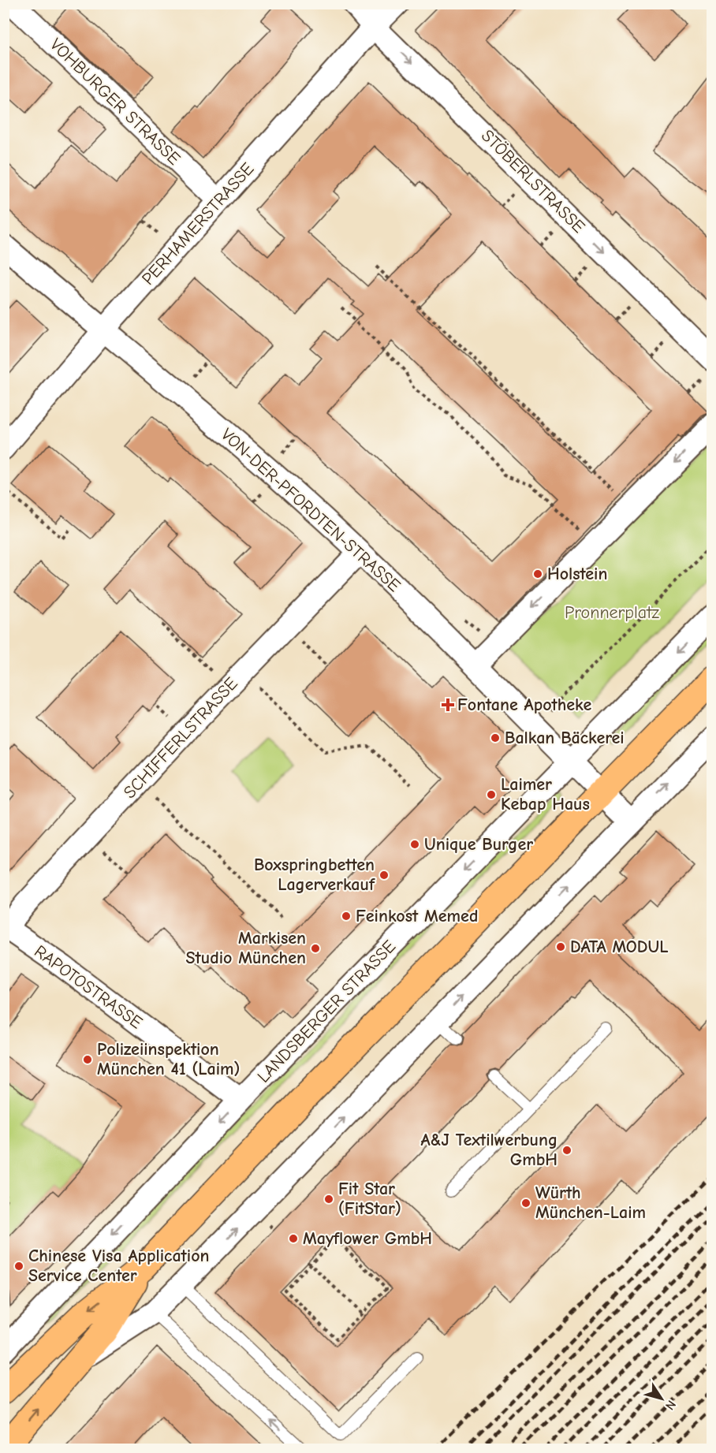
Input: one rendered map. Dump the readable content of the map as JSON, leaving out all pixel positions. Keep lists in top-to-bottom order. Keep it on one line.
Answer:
{"streets":{"street":["VOHBURGER STRASSE","STÖBERLSTRASSE","PERHAMERSTRASSE","VON-DER-PFORDTEN-STRASSE","SCHIFFERLSTRASSE","RAPOTOSTRASSE","LANDSBERGER STRASSE"]},"crossings":[["VOHBURGER STRASSE","PERHAMERSTRASSE"],["STÖBERLSTRASSE","PERHAMERSTRASSE"],["PERHAMERSTRASSE","VON-DER-PFORDTEN-STRASSE"],["VON-DER-PFORDTEN-STRASSE","SCHIFFERLSTRASSE"],["VON-DER-PFORDTEN-STRASSE","LANDSBERGER STRASSE"],["SCHIFFERLSTRASSE","RAPOTOSTRASSE"],["RAPOTOSTRASSE","LANDSBERGER STRASSE"]],"one_way":["STÖBERLSTRASSE"],"parks":["Pronnerplatz"],"places":{"other":["Holstein","Balkan Bäckerei","Laimer Kebap Haus","Unique Burger","Boxspringbetten Lagerverkauf","Feinkost Memed","DATA MODUL","Markisen Studio München","Polizeiinspektion München 41 (Laim)","A&J Textilwerbung GmbH","Fit Star (FitStar)","Würth München-Laim","Mayflower GmbH","Chinese Visa Application Service Center"],"health":["Fontane Apotheke"]},"north":"bottom right"}
